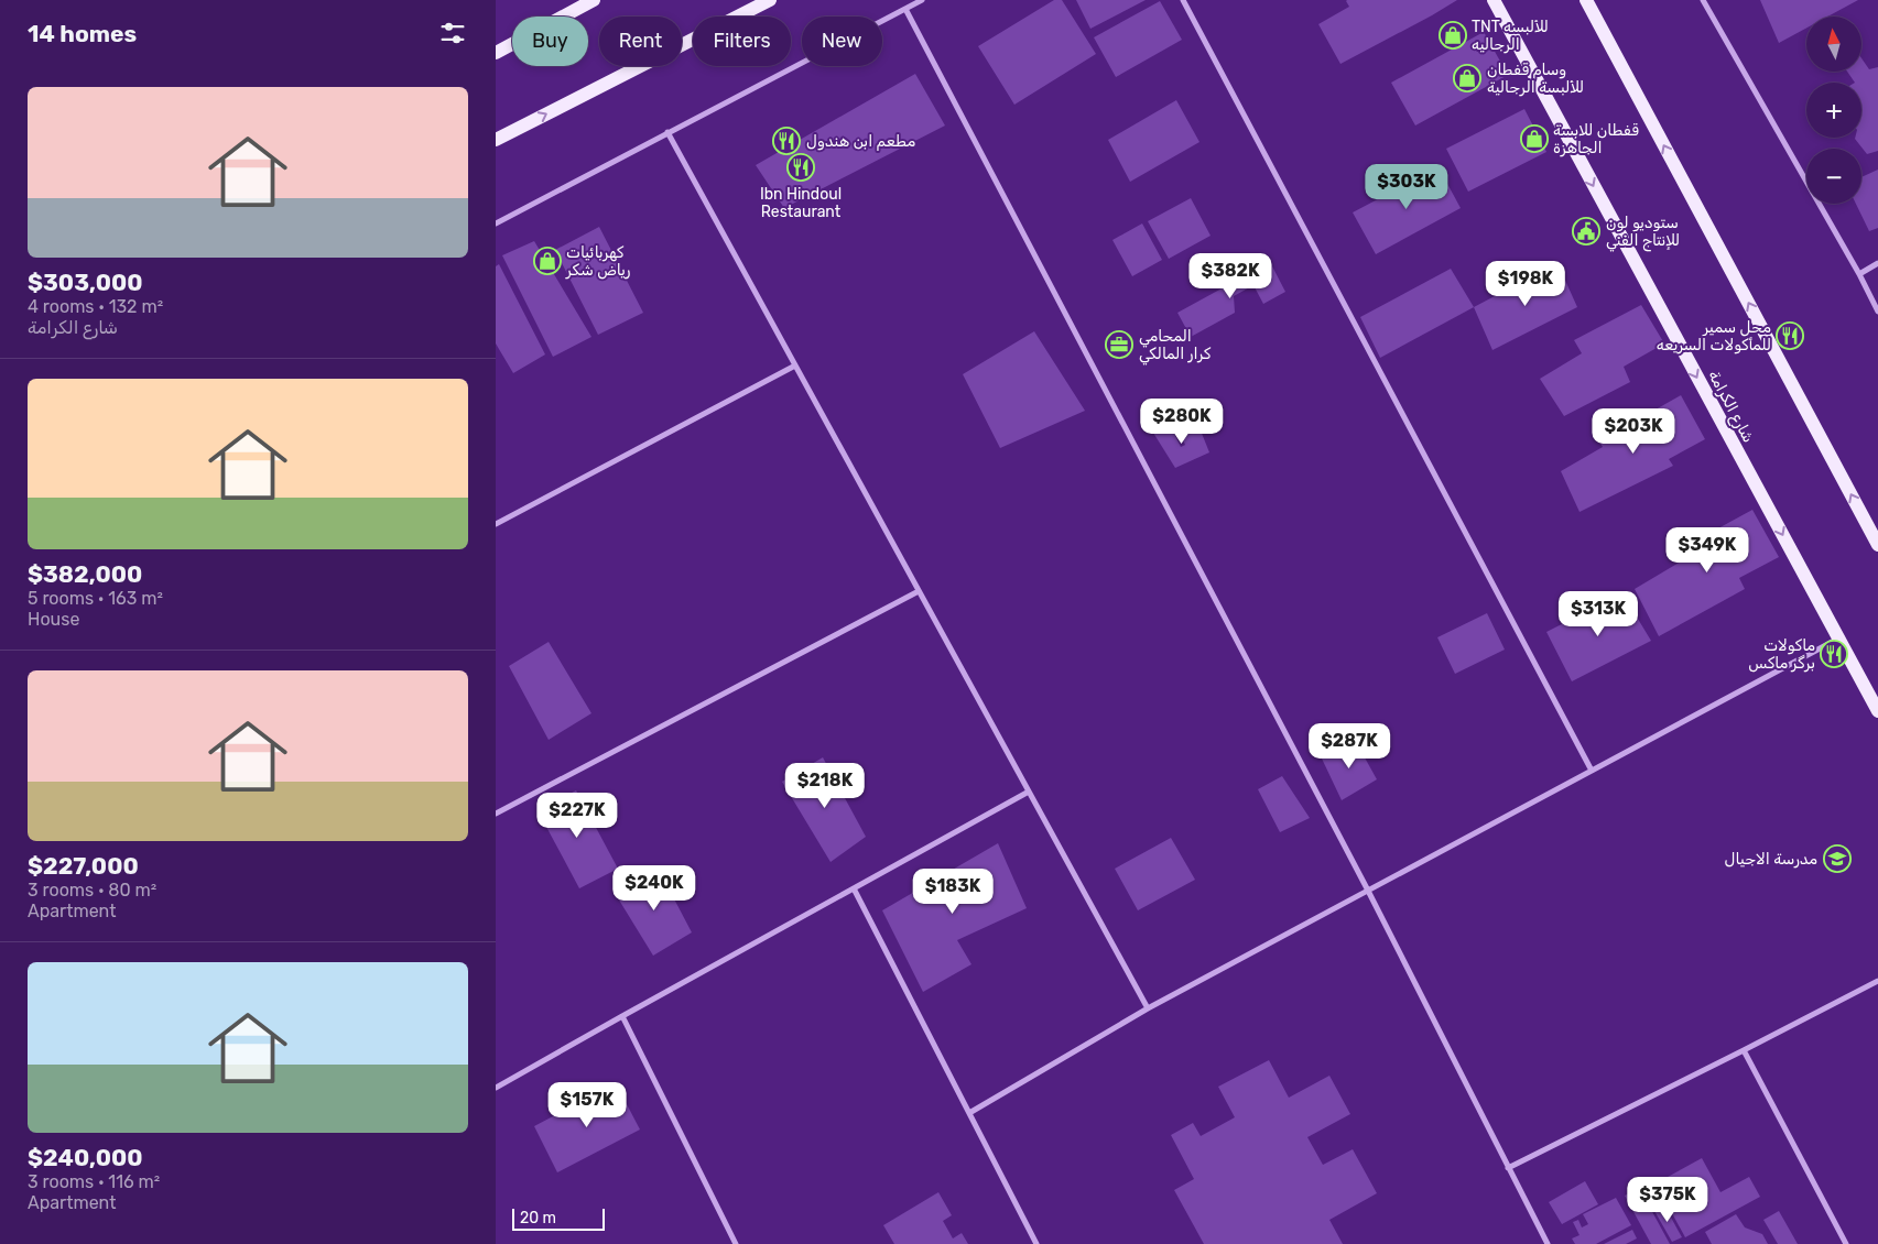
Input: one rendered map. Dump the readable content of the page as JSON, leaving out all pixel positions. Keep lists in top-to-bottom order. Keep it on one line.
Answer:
{"streets":{"main road":["شارع الكرامة"]},"places":{"shop":["TNT للألبسه الرجاليه","وسام قفطان للألبسة الرجالية","قفطان للابسة الجاهزة","كهربائيات رياض شكر"],"restaurant":["مطعم ابن هندول","Ibn Hindoul Restaurant","محل سمير للمأكولات السريعه","ماكولات برگر ماكس"],"public building":["ستوديو لون للإنتاج الفني"],"office":["المحامي كرار المالكي"],"school or university":["مدرسة الاجيال"]},"scale_bar":"20 m","north":"top","page":{"heading":"14 homes","map_buttons":["+","−"],"chip":["Buy","Rent","Filters","New"],"list":[{"name":"$303,000","note":"4 rooms · 132 m² · شارع الكرامة"},{"name":"$382,000","note":"5 rooms · 163 m² · House"},{"name":"$227,000","note":"3 rooms · 80 m² · Apartment"},{"name":"$240,000","note":"3 rooms · 116 m² · Apartment"}],"price":["$303K","$382K","$198K","$280K","$203K","$349K","$313K","$287K","$218K","$227K","$240K","$183K","$157K","$375K"],"scale":"20 m"}}
